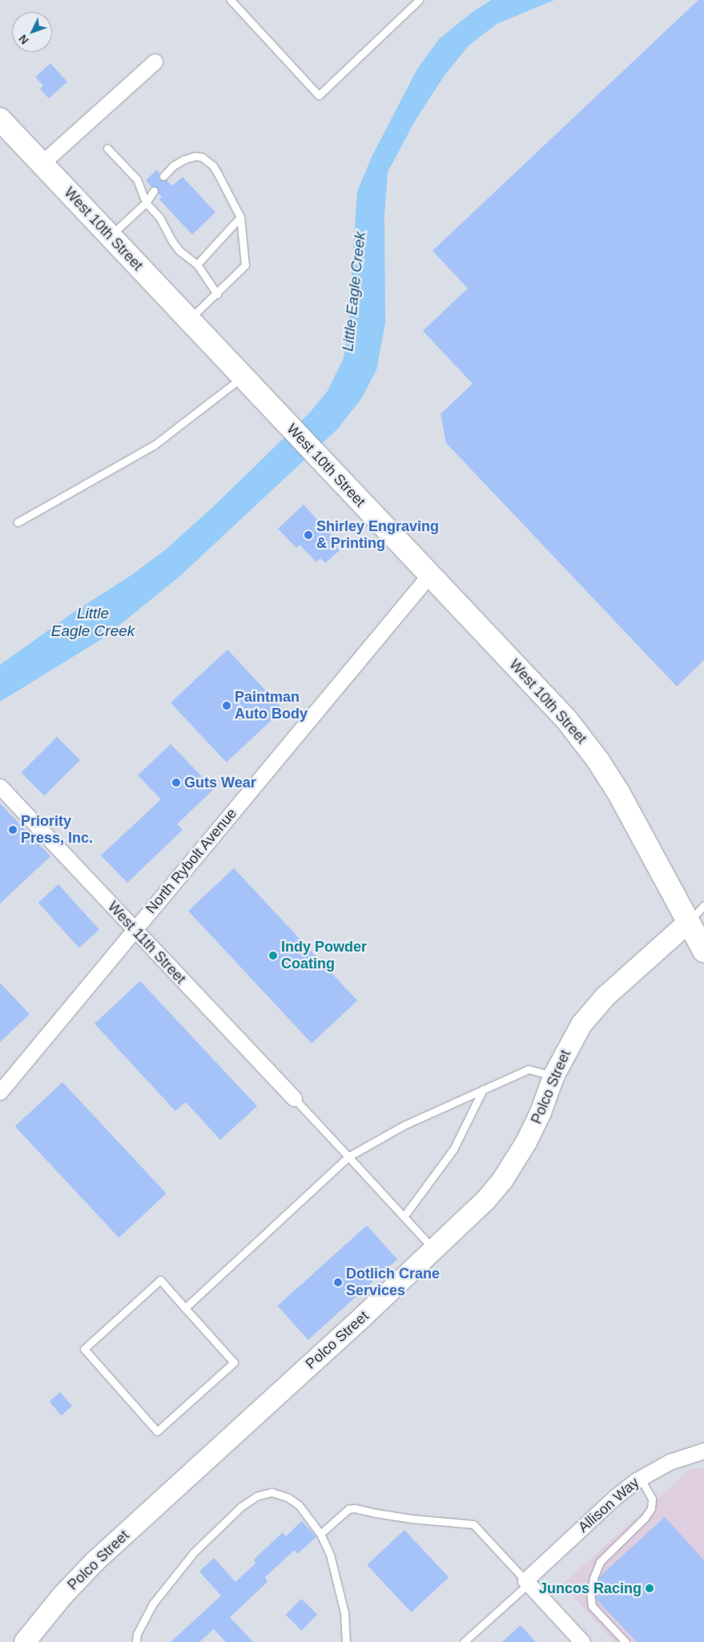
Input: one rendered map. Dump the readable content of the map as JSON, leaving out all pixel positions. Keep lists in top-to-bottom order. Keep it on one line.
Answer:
{"streets":{"main road":["West 10th Street"],"street":["North Rybolt Avenue","West 11th Street","Polco Street","Allison Way"]},"crossings":[["West 10th Street","North Rybolt Avenue"],["West 10th Street","Polco Street"],["North Rybolt Avenue","West 11th Street"]],"water":["Little Eagle Creek"],"places":["Shirley Engraving & Printing","Paintman Auto Body","Guts Wear","Priority Press, Inc.","Indy Powder Coating","Dotlich Crane Services","Juncos Racing"],"north":"bottom left"}
